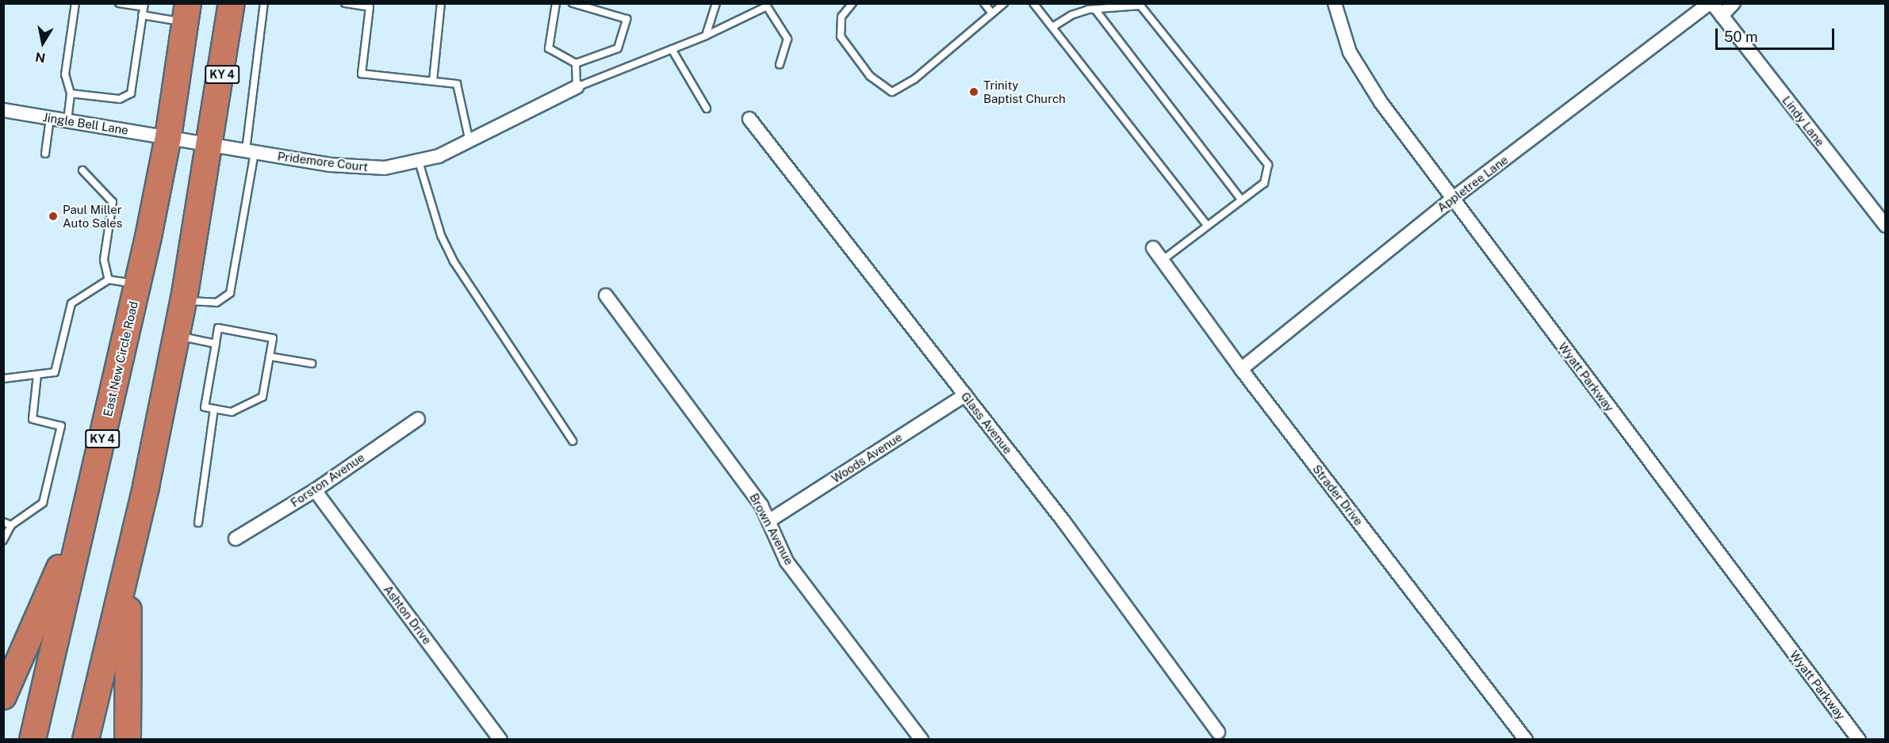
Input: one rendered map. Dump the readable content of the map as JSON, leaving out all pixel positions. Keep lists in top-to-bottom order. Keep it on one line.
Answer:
{"streets":{"highway":["KY 4","East New Circle Road"],"street":["Lindy Lane","Jingle Bell Lane","Pridemore Court","Appletree Lane","Wyatt Parkway","Glass Avenue","Woods Avenue","Forston Avenue","Strader Drive","Brown Avenue","Ashton Drive"]},"crossings":[["KY 4","Pridemore Court"],["Lindy Lane","Appletree Lane"],["Jingle Bell Lane","Pridemore Court"],["Jingle Bell Lane","East New Circle Road"],["Pridemore Court","East New Circle Road"],["Appletree Lane","Wyatt Parkway"],["Appletree Lane","Strader Drive"],["Glass Avenue","Woods Avenue"],["Woods Avenue","Brown Avenue"],["Forston Avenue","Ashton Drive"]],"places":["Trinity Baptist Church","Paul Miller Auto Sales"],"scale_bar":"50 m","north":"bottom"}
